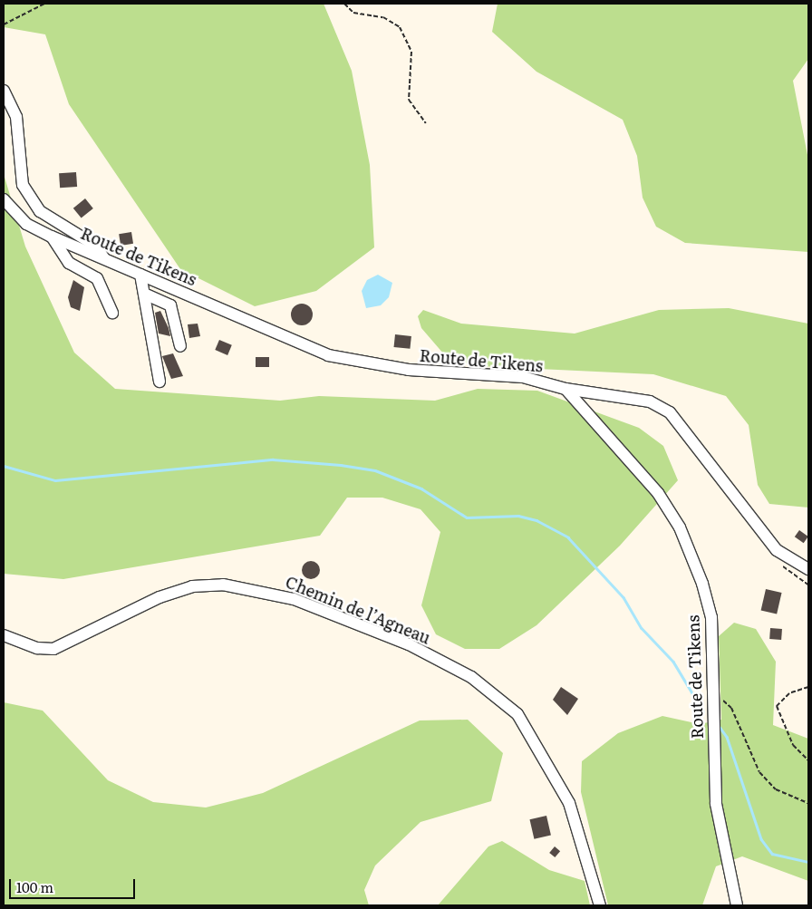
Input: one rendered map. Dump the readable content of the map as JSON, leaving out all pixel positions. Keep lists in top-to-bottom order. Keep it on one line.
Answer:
{"streets":{"street":["Route de Tikens","Chemin de l’Agneau"]},"scale_bar":"100 m"}
